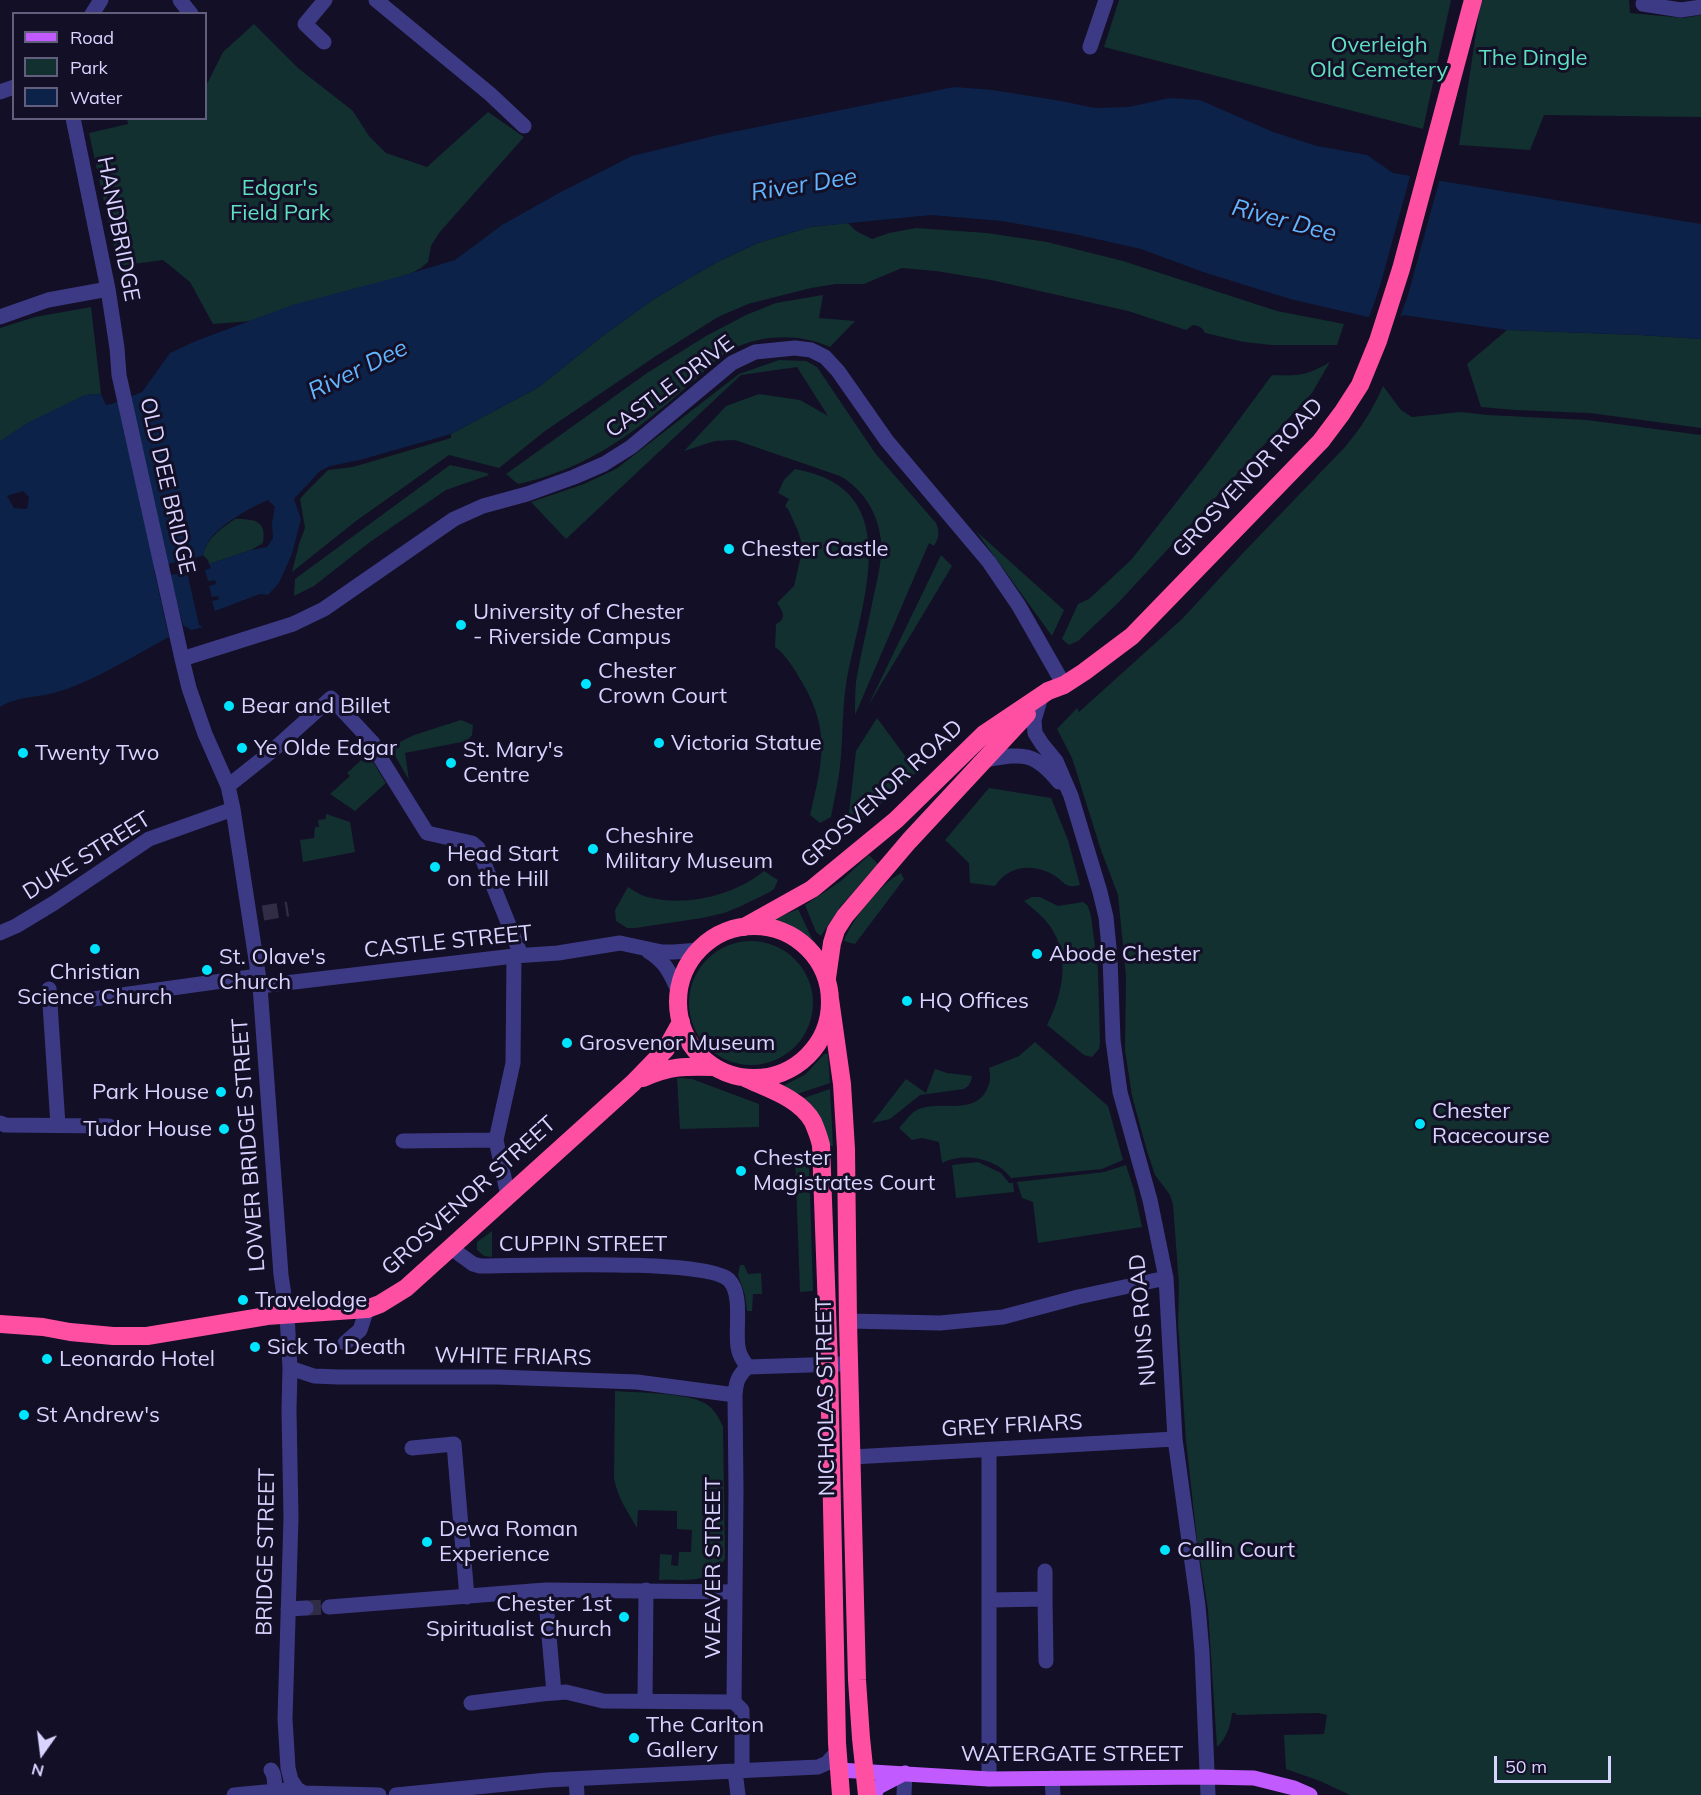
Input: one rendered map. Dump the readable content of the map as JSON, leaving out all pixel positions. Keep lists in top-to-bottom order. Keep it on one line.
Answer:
{"streets":{"highway":["GROSVENOR ROAD","GROSVENOR STREET","NICHOLAS STREET"],"main road":["WATERGATE STREET"],"street":["HANDBRIDGE","CASTLE DRIVE","OLD DEE BRIDGE","DUKE STREET","CASTLE STREET","LOWER BRIDGE STREET","CUPPIN STREET","NUNS ROAD","WHITE FRIARS","GREY FRIARS","BRIDGE STREET","WEAVER STREET"]},"crossings":[["HANDBRIDGE","OLD DEE BRIDGE"],["CASTLE DRIVE","GROSVENOR ROAD"],["CASTLE DRIVE","OLD DEE BRIDGE"],["CASTLE DRIVE","LOWER BRIDGE STREET"],["CASTLE DRIVE","NUNS ROAD"],["GROSVENOR ROAD","CASTLE STREET"],["GROSVENOR ROAD","GROSVENOR STREET"],["GROSVENOR ROAD","NUNS ROAD"],["GROSVENOR ROAD","NICHOLAS STREET"],["OLD DEE BRIDGE","LOWER BRIDGE STREET"],["DUKE STREET","LOWER BRIDGE STREET"],["CASTLE STREET","LOWER BRIDGE STREET"],["CASTLE STREET","GROSVENOR STREET"],["CASTLE STREET","NICHOLAS STREET"],["LOWER BRIDGE STREET","GROSVENOR STREET"],["LOWER BRIDGE STREET","BRIDGE STREET"],["GROSVENOR STREET","CUPPIN STREET"],["GROSVENOR STREET","NICHOLAS STREET"],["GROSVENOR STREET","BRIDGE STREET"],["CUPPIN STREET","WEAVER STREET"],["NUNS ROAD","GREY FRIARS"],["NUNS ROAD","WATERGATE STREET"],["WHITE FRIARS","BRIDGE STREET"],["WHITE FRIARS","WEAVER STREET"],["NICHOLAS STREET","GREY FRIARS"],["NICHOLAS STREET","WATERGATE STREET"]],"water":["River Dee"],"parks":["Overleigh Old Cemetery","The Dingle","Edgar's Field Park"],"places":["Chester Castle","University of Chester - Riverside Campus","Chester Crown Court","Bear and Billet","Victoria Statue","Ye Olde Edgar","Twenty Two","St. Mary's Centre","Cheshire Military Museum","Head Start on the Hill","Christian Science Church","Abode Chester","St. Olave's Church","HQ Offices","Grosvenor Museum","Park House","Chester Racecourse","Tudor House","Chester Magistrates Court","Travelodge","Sick To Death","Leonardo Hotel","St Andrew's","Dewa Roman Experience","Callin Court","Chester 1st Spiritualist Church","The Carlton Gallery"],"legend":["Road","Park","Water"],"scale_bar":"50 m","north":"bottom"}
